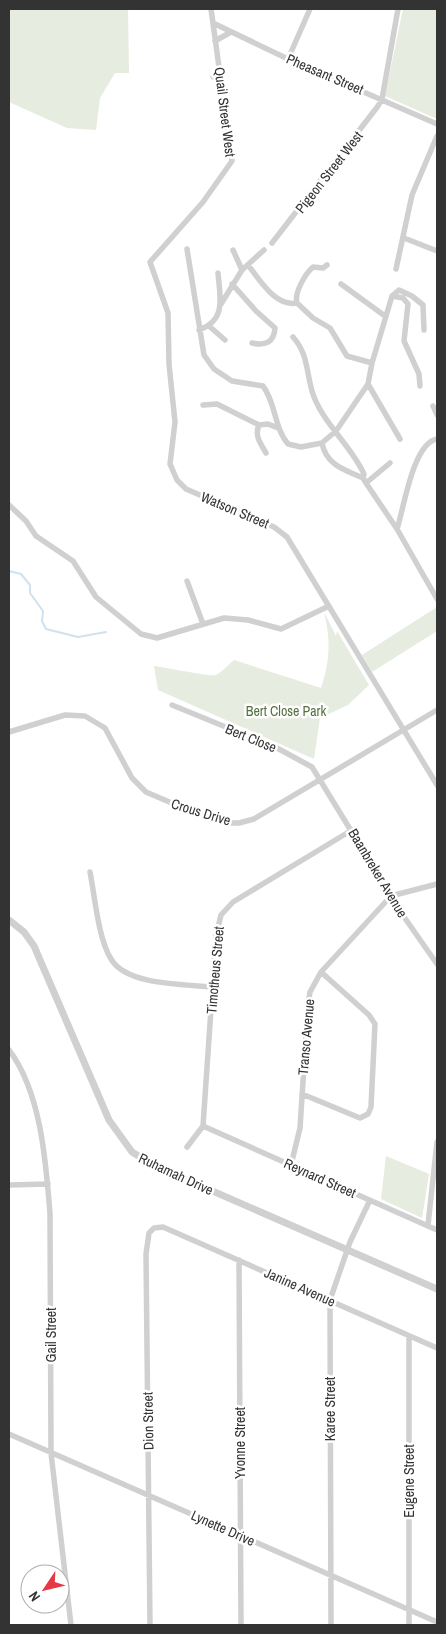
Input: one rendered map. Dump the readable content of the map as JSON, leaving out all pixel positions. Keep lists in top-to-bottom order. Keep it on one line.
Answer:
{"streets":{"street":["Pheasant Street","Quail Street West","Pigeon Street West","Watson Street","Bert Close","Crous Drive","Baanbreker Avenue","Timotheus Street","Transo Avenue","Ruhamah Drive","Reynard Street","Janine Avenue","Gail Street","Karee Street","Dion Street","Yvonne Street","Eugene Street","Lynette Drive"]},"crossings":[["Pheasant Street","Quail Street West"],["Pheasant Street","Pigeon Street West"],["Quail Street West","Watson Street"],["Watson Street","Crous Drive"],["Bert Close","Crous Drive"],["Bert Close","Baanbreker Avenue"],["Crous Drive","Baanbreker Avenue"],["Baanbreker Avenue","Timotheus Street"],["Baanbreker Avenue","Transo Avenue"],["Timotheus Street","Reynard Street"],["Transo Avenue","Reynard Street"],["Ruhamah Drive","Karee Street"],["Reynard Street","Karee Street"],["Janine Avenue","Karee Street"],["Janine Avenue","Dion Street"],["Janine Avenue","Yvonne Street"],["Janine Avenue","Eugene Street"],["Gail Street","Lynette Drive"],["Karee Street","Lynette Drive"],["Dion Street","Lynette Drive"],["Yvonne Street","Lynette Drive"],["Eugene Street","Lynette Drive"]],"parks":["Bert Close Park"],"north":"bottom left"}
